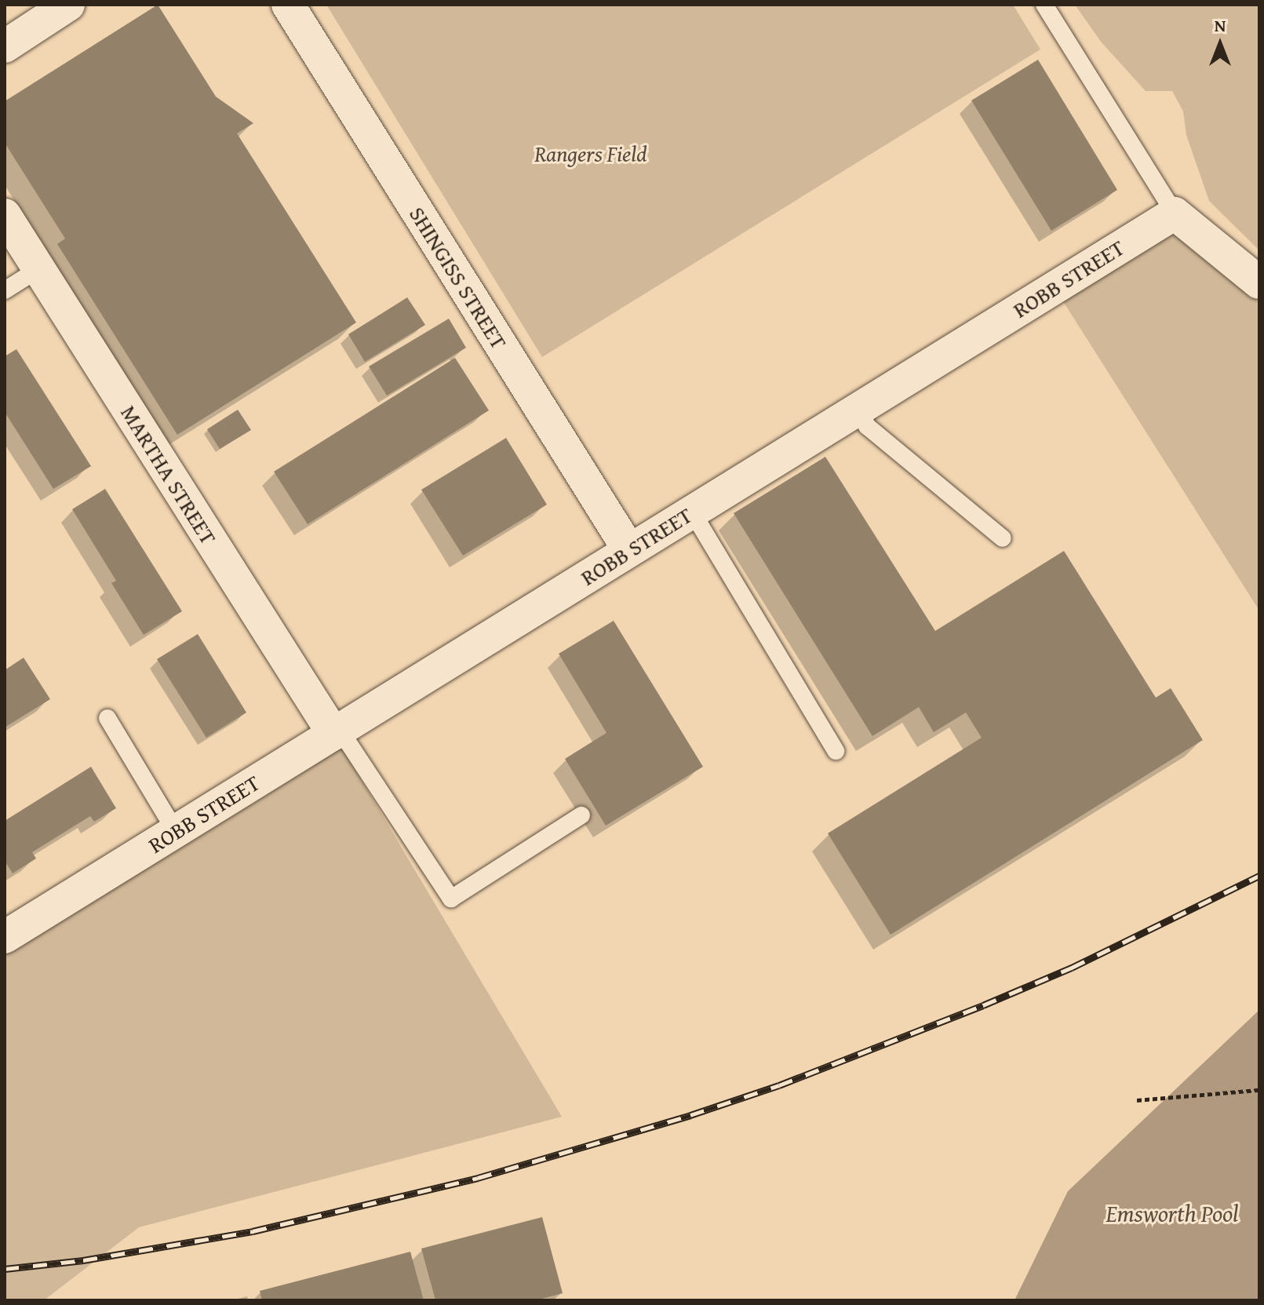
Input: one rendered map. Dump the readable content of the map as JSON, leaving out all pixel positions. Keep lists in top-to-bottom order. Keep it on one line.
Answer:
{"streets":{"street":["SHINGISS STREET","ROBB STREET","MARTHA STREET"]},"crossings":[["SHINGISS STREET","ROBB STREET"],["ROBB STREET","MARTHA STREET"]],"water":["Emsworth Pool"],"parks":["Rangers Field"],"north":"top"}
